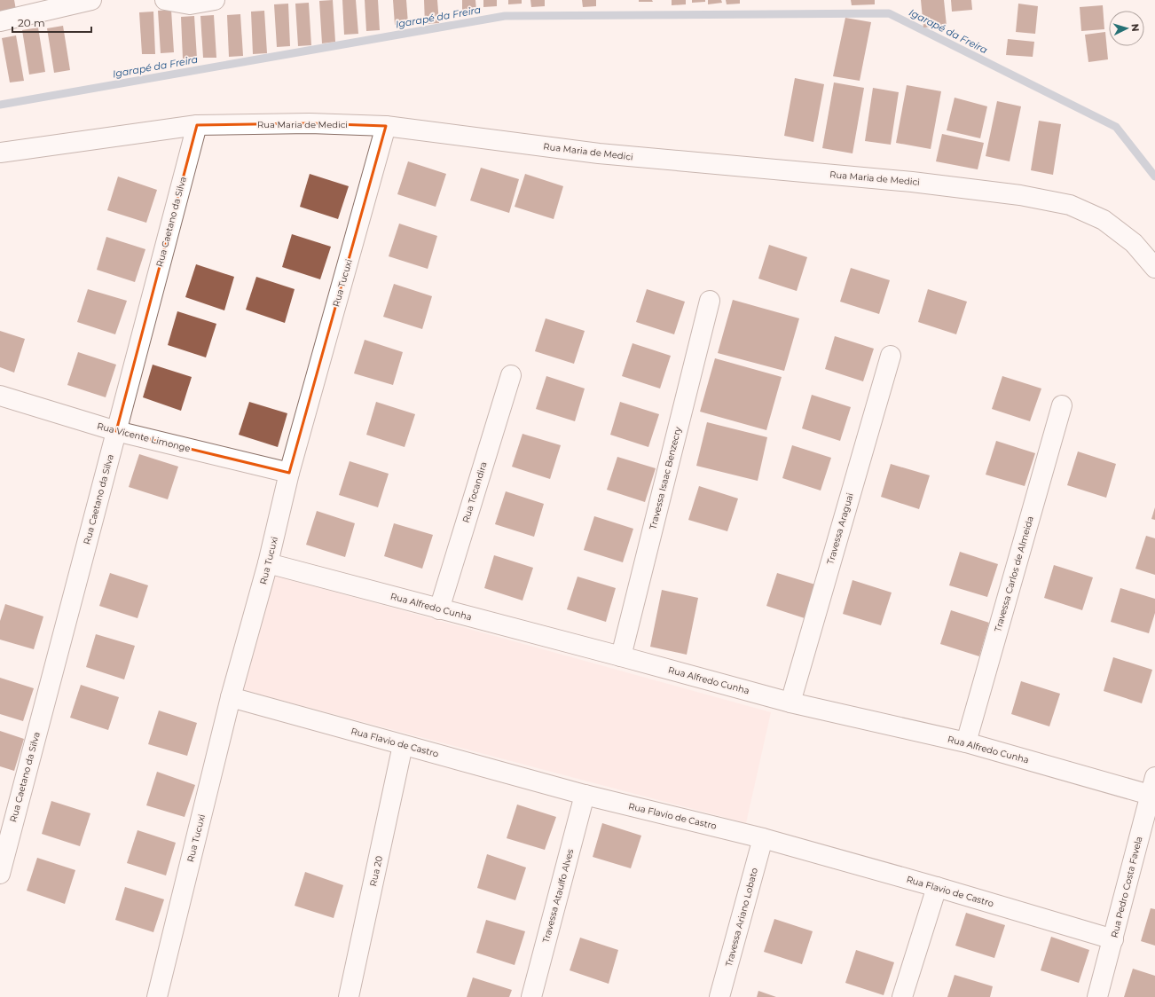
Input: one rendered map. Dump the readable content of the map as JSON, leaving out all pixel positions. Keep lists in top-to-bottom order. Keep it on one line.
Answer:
{"streets":{"street":["Rua Maria de Medici","Rua Caetano da Silva","Rua Tucuxi","Rua Vicente Limonge","Travessa Isaac Benzecry","Rua Tocandira","Travessa Araguai","Travessa Carlos de Almeida","Rua Alfredo Cunha","Rua Flavio de Castro","Rua 20","Rua Pedro Costa Favela","Travessa Ataulfo Alves","Travessa Ariano Lobato"]},"crossings":[["Rua Maria de Medici","Rua Caetano da Silva"],["Rua Maria de Medici","Rua Tucuxi"],["Rua Caetano da Silva","Rua Vicente Limonge"],["Rua Tucuxi","Rua Vicente Limonge"],["Rua Tucuxi","Rua Alfredo Cunha"],["Rua Tucuxi","Rua Flavio de Castro"],["Travessa Isaac Benzecry","Rua Alfredo Cunha"],["Rua Tocandira","Rua Alfredo Cunha"],["Travessa Araguai","Rua Alfredo Cunha"],["Travessa Carlos de Almeida","Rua Alfredo Cunha"],["Rua Alfredo Cunha","Rua Pedro Costa Favela"],["Rua Flavio de Castro","Rua 20"],["Rua Flavio de Castro","Rua Pedro Costa Favela"],["Rua Flavio de Castro","Travessa Ataulfo Alves"],["Rua Flavio de Castro","Travessa Ariano Lobato"]],"water":["Igarapé da Freira"],"scale_bar":"20 m","north":"right"}
